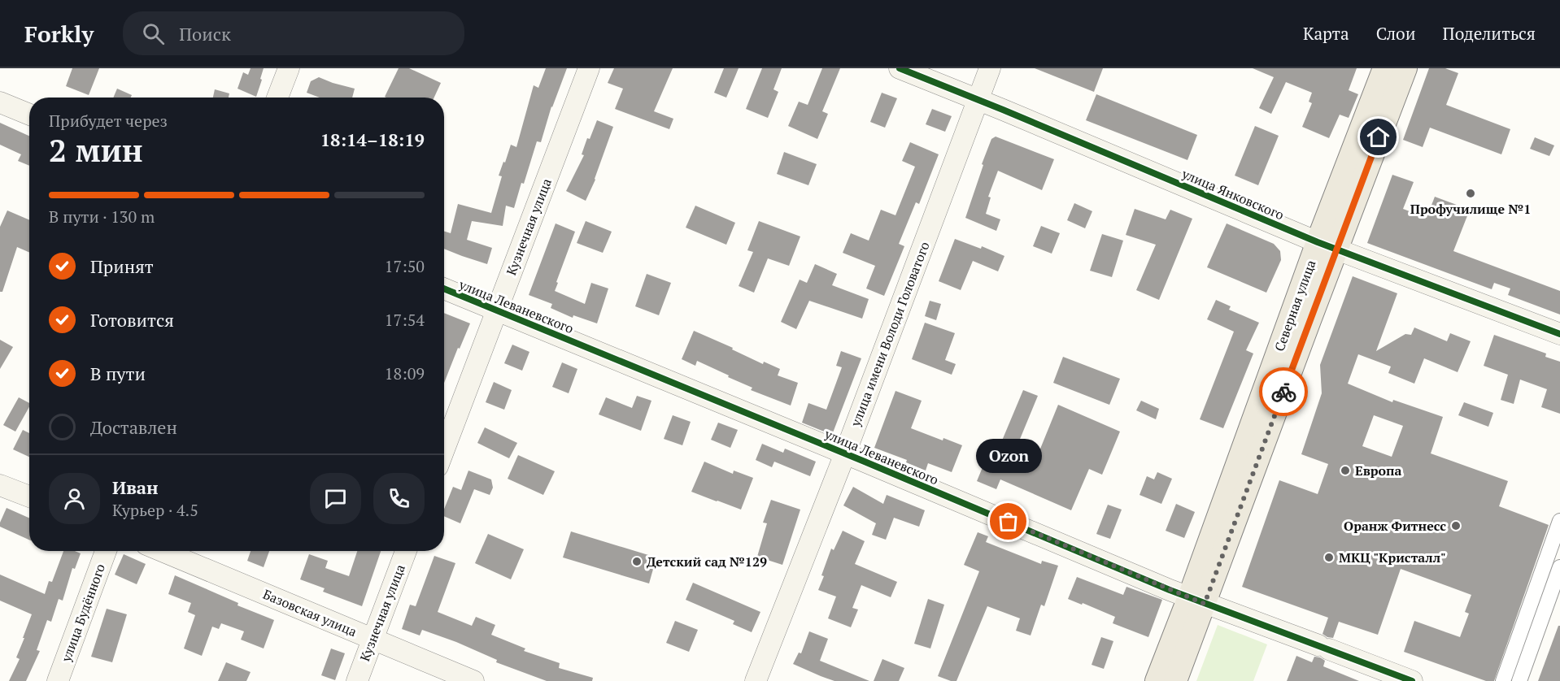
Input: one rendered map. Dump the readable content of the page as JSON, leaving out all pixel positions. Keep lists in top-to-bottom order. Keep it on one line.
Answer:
{"streets":{"main road":["Северная улица"],"street":["улица Янковского","Кузнечная улица","улица Леваневского","улица имени Володи Головатого","улица Будённого","Базовская улица"]},"crossings":[["улица Янковского","Северная улица"],["улица Янковского","улица имени Володи Головатого"],["Кузнечная улица","улица Леваневского"],["Кузнечная улица","Базовская улица"],["Северная улица","улица Леваневского"],["улица Леваневского","улица имени Володи Головатого"]],"places":["Профучилище №1","Европа","Ozon","Оранж Фитнесс","МКЦ \"Кристалл\"","Детский сад №129"],"page":{"header":"Forkly","search":"Поиск","nav":["Карта","Слои","Поделиться"],"heading":["2 мин","Прибудет через","18:14–18:19"],"panel":["Иван","Курьер · 4.5"],"bar":"В пути · 130 m","list":[["Принят","17:50"],["Готовится","17:54"],["В пути","18:09"],"Доставлен"],"bubble":"Ozon"}}
